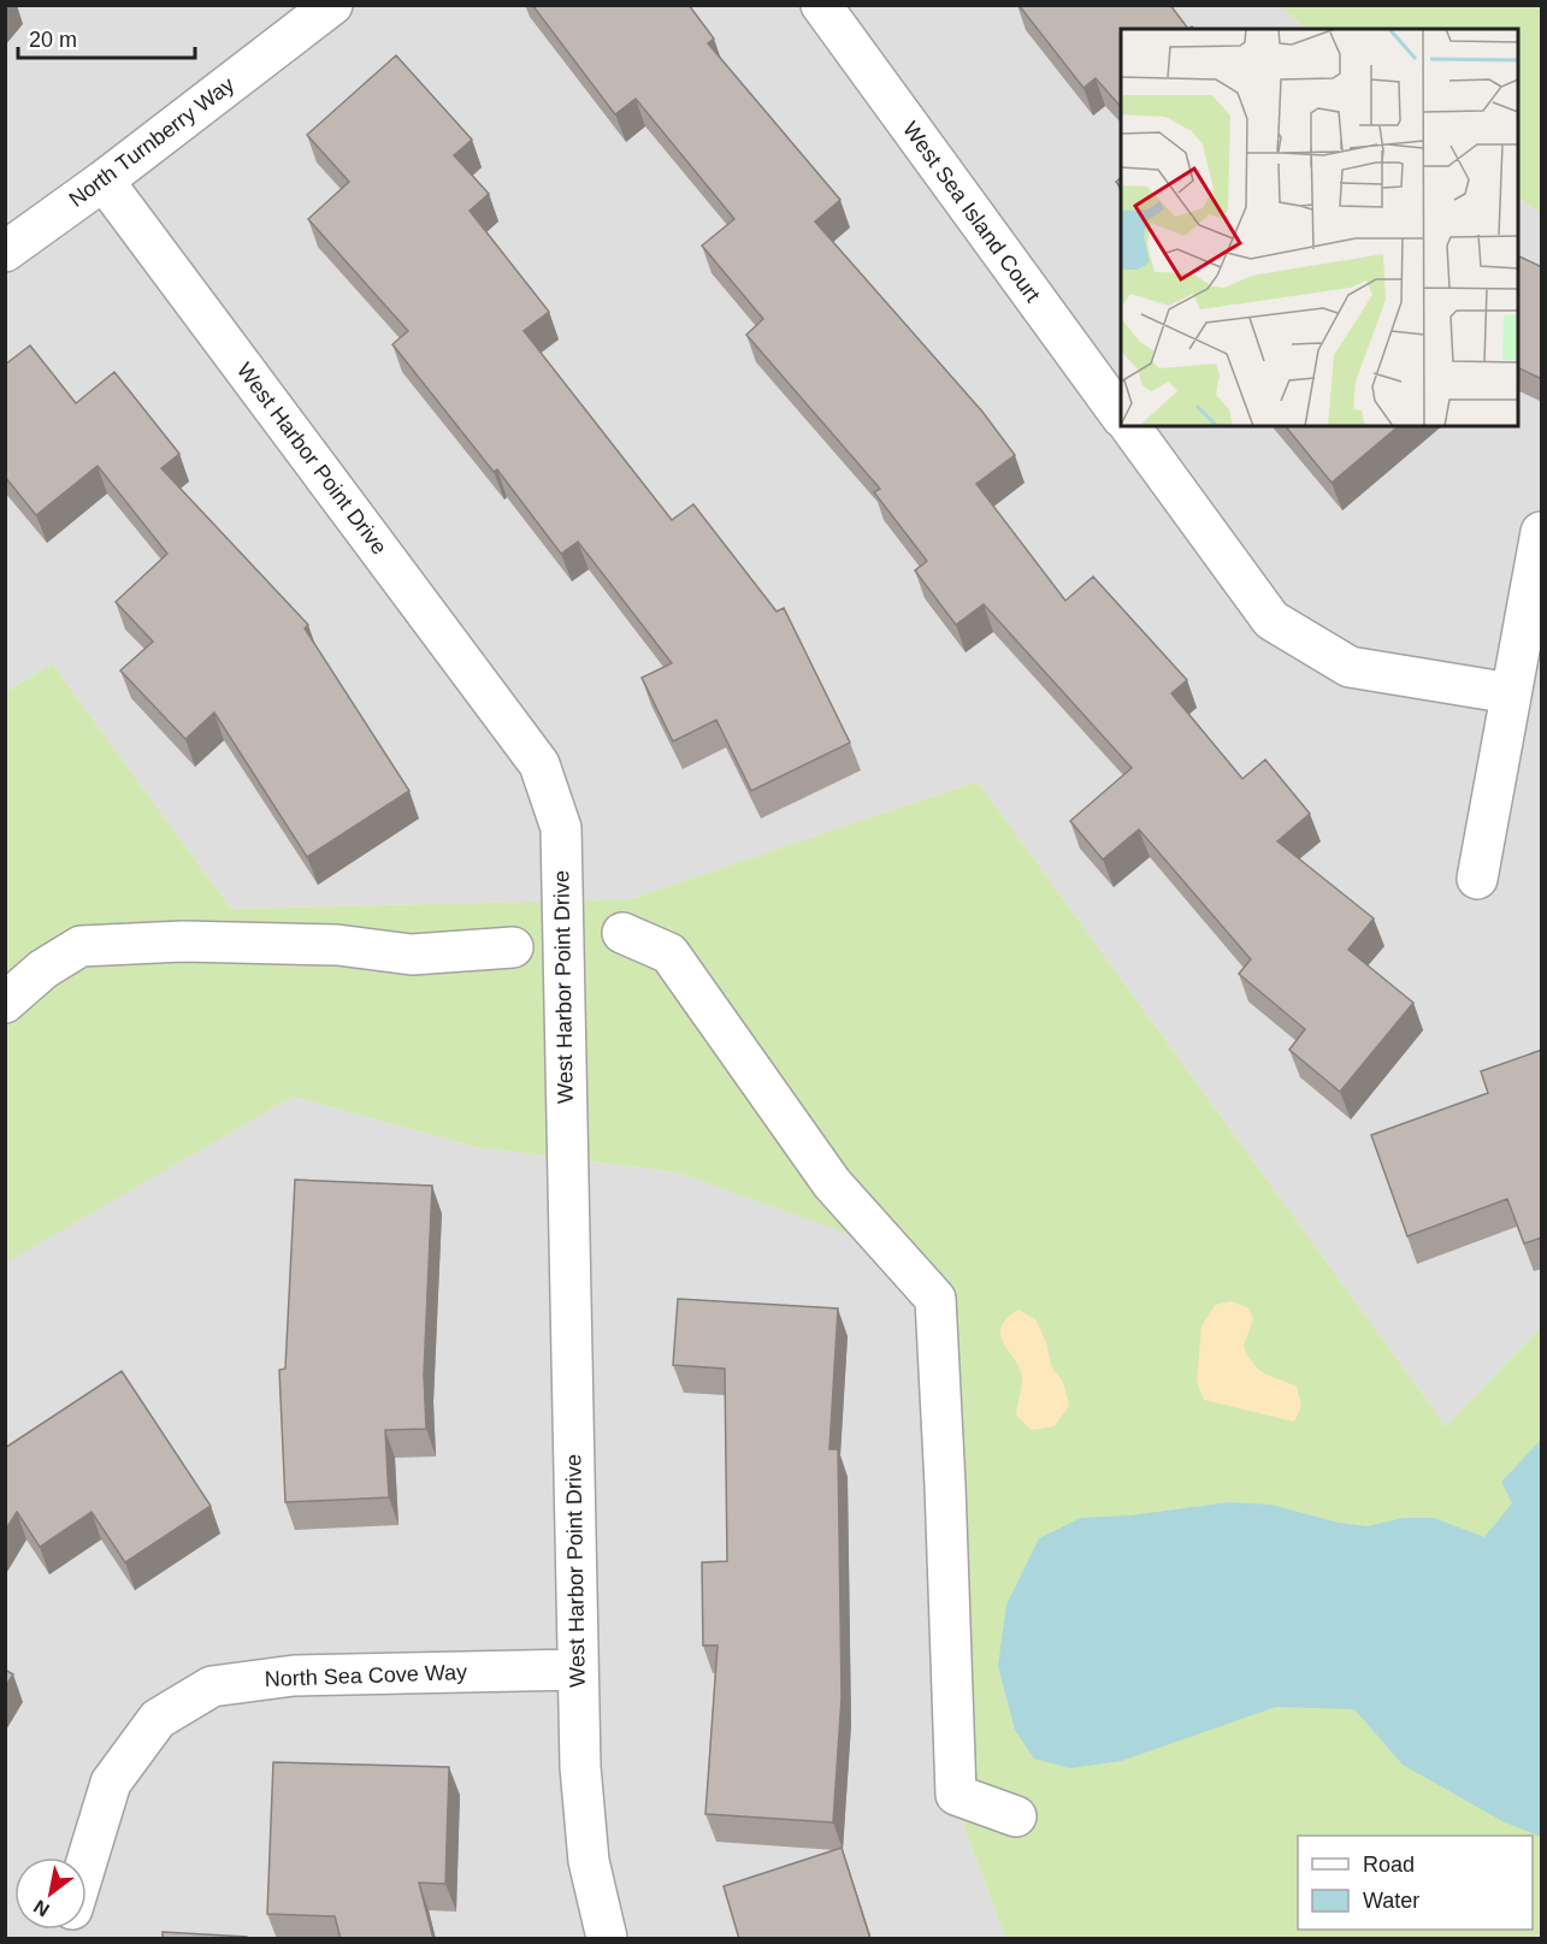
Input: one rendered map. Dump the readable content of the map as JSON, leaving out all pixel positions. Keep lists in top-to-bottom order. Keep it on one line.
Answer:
{"streets":{"street":["North Turnberry Way","West Sea Island Court","West Harbor Point Drive","North Sea Cove Way"]},"crossings":[["North Turnberry Way","West Harbor Point Drive"],["West Harbor Point Drive","North Sea Cove Way"]],"legend":["Road","Water"],"scale_bar":"20 m","north":"bottom left"}
